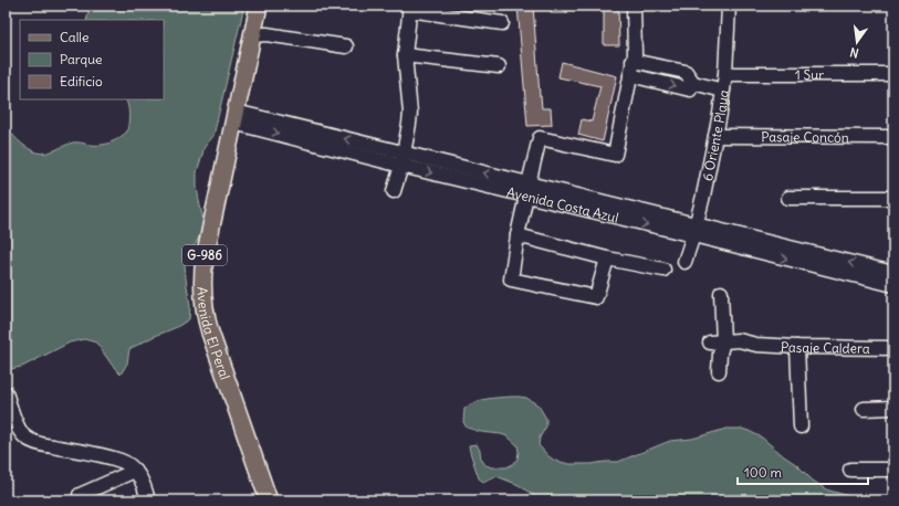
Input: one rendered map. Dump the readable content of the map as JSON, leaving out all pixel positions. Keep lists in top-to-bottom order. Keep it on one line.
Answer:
{"streets":{"main road":["G-986","Avenida El Peral"],"street":["1 Sur","6 Oriente Playa","Pasaje Concón","Avenida Costa Azul","Pasaje Caldera"]},"crossings":[["1 Sur","6 Oriente Playa"],["6 Oriente Playa","Pasaje Concón"],["6 Oriente Playa","Avenida Costa Azul"],["Avenida Costa Azul","Avenida El Peral"]],"legend":["Calle","Parque","Edificio"],"scale_bar":"100 m","north":"bottom"}
